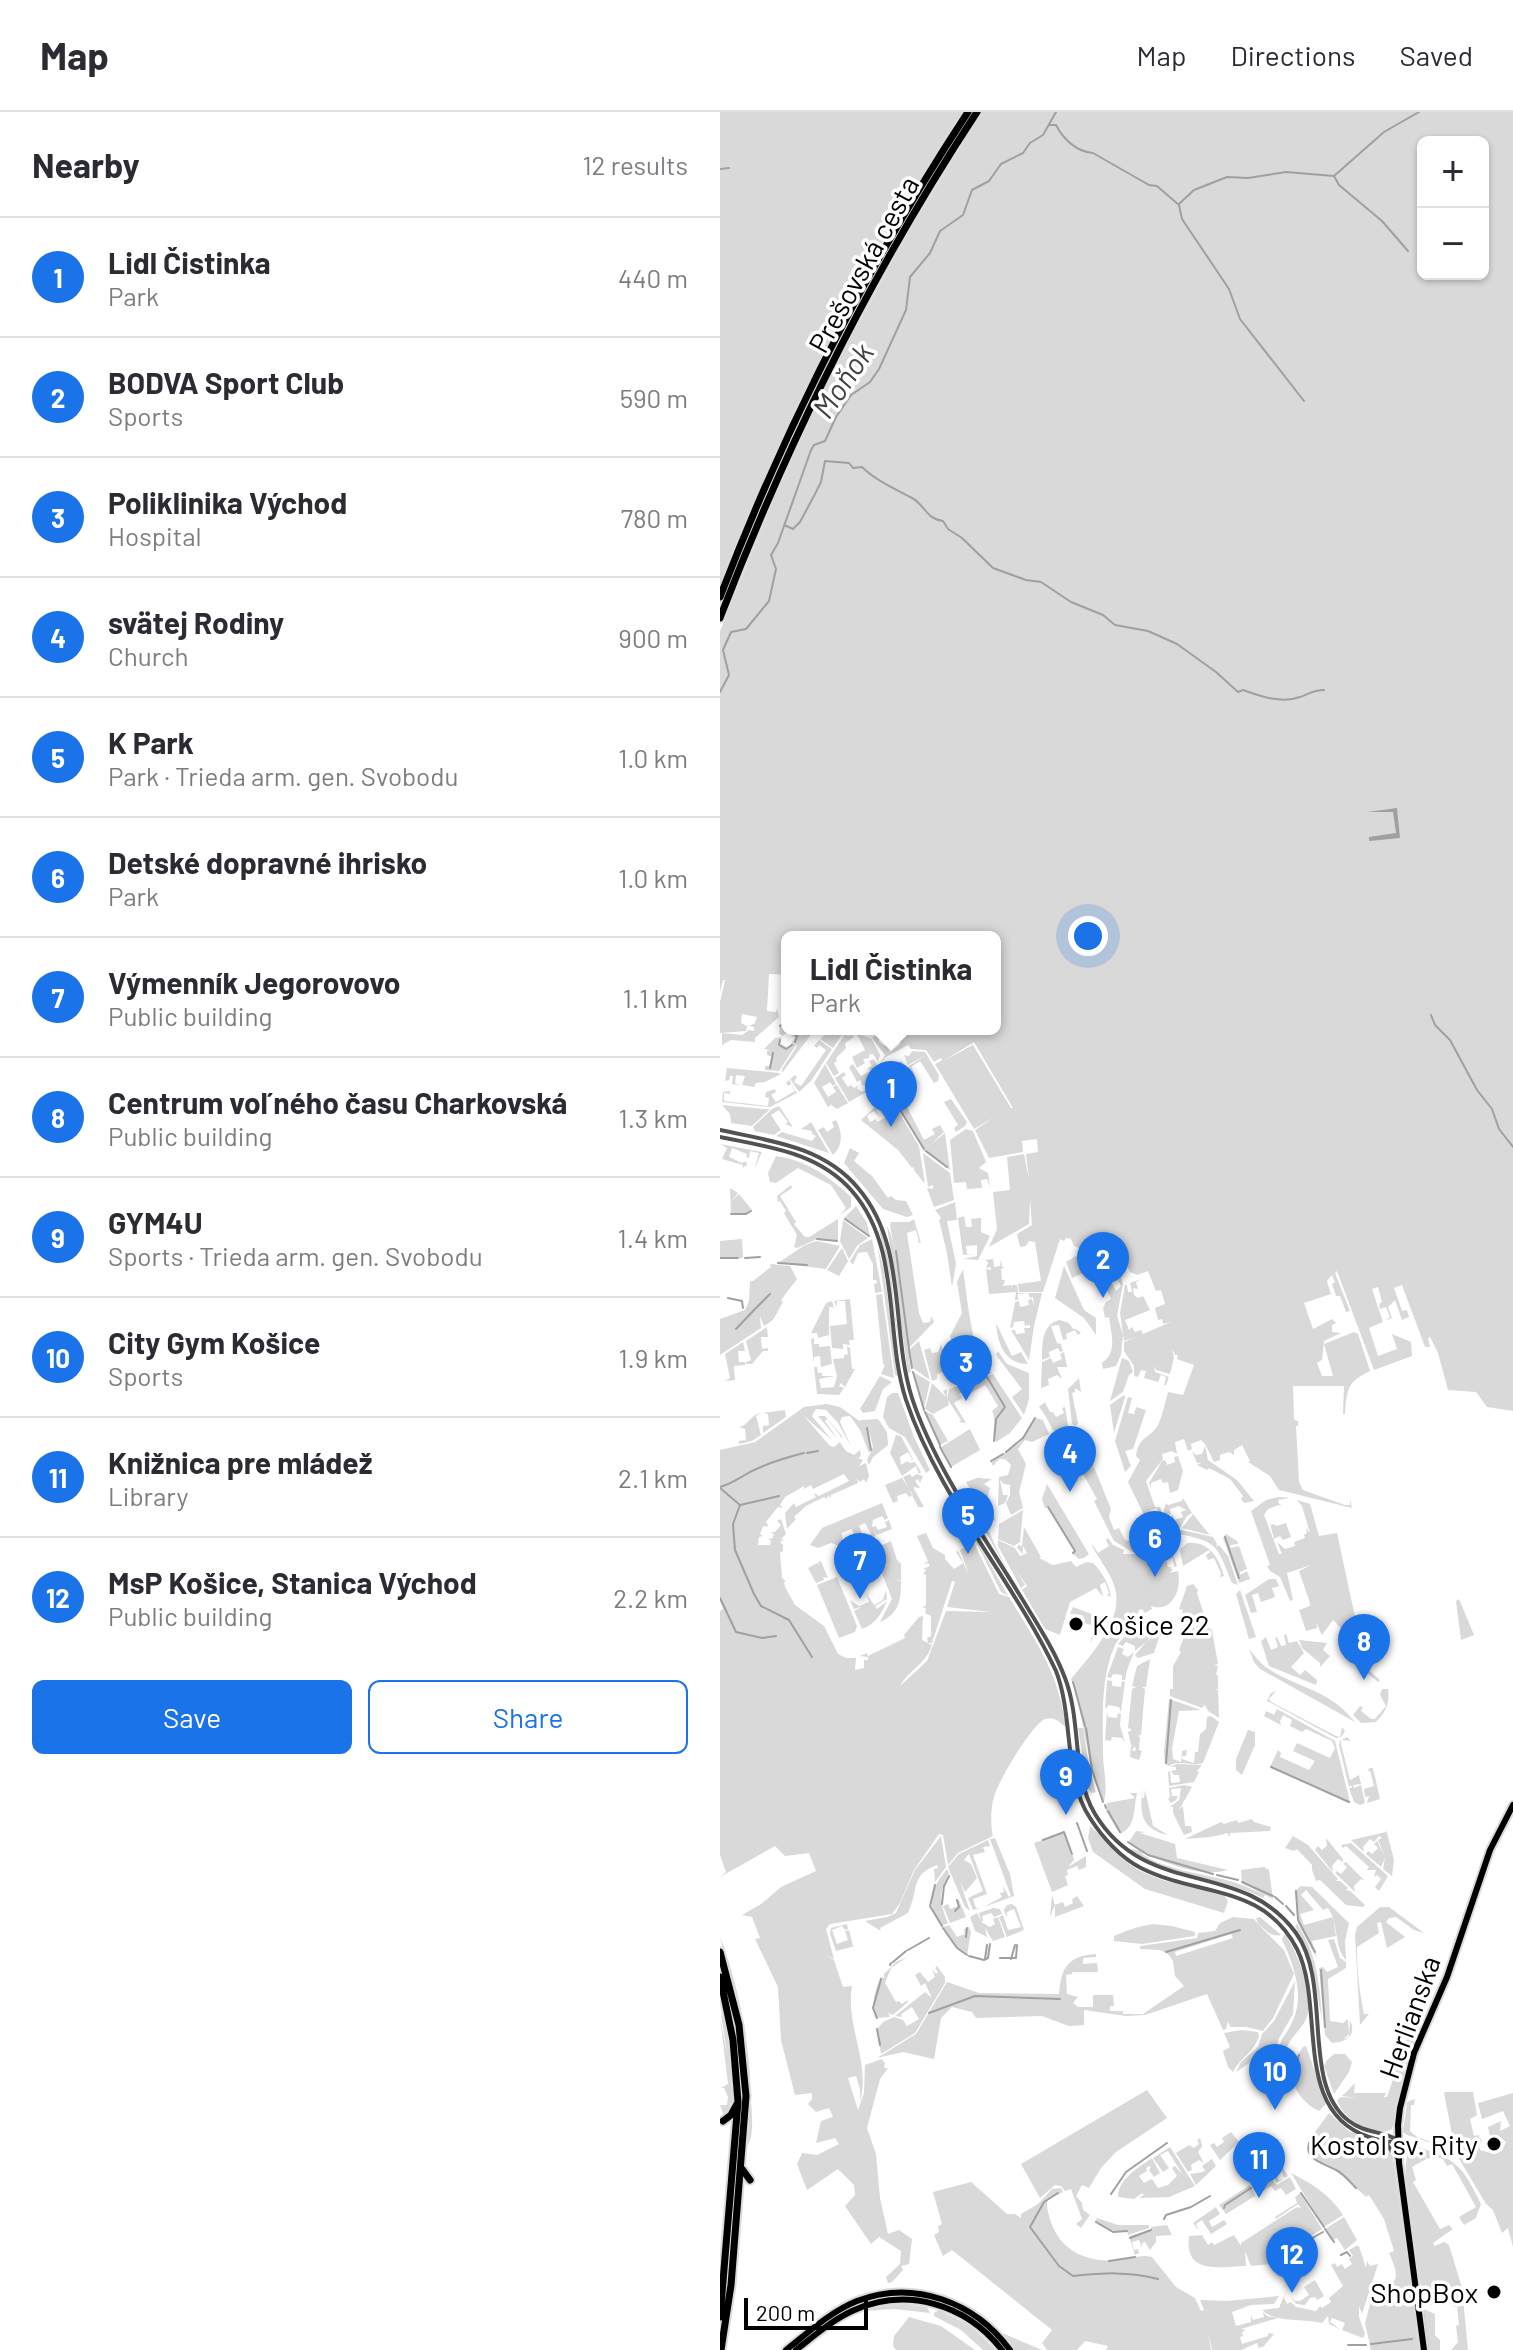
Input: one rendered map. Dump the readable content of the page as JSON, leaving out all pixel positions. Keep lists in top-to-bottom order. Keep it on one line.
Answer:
{"streets":{"highway":["Prešovská cesta"],"main road":["Herlianska"]},"water":["Moňok"],"places":["Košice 22","Kostol sv. Rity","ShopBox"],"scale_bar":"200 m","page":{"header":"Map","nav":["Map","Directions","Saved"],"heading":["Nearby","12 results"],"map_buttons":["+","−"],"list":[{"mark":"1","name":"Lidl Čistinka","note":"Park","value":"440 m"},{"mark":"2","name":"BODVA Sport Club","note":"Sports","value":"590 m"},{"mark":"3","name":"Poliklinika Východ","note":"Hospital","value":"780 m"},{"mark":"4","name":"svätej Rodiny","note":"Church","value":"900 m"},{"mark":"5","name":"K Park","note":"Park · Trieda arm. gen. Svobodu","value":"1.0 km"},{"mark":"6","name":"Detské dopravné ihrisko","note":"Park","value":"1.0 km"},{"mark":"7","name":"Výmenník Jegorovovo","note":"Public building","value":"1.1 km"},{"mark":"8","name":"Centrum voľného času Charkovská","note":"Public building","value":"1.3 km"},{"mark":"9","name":"GYM4U","note":"Sports · Trieda arm. gen. Svobodu","value":"1.4 km"},{"mark":"10","name":"City Gym Košice","note":"Sports","value":"1.9 km"},{"mark":"11","name":"Knižnica pre mládež","note":"Library","value":"2.1 km"},{"mark":"12","name":"MsP Košice, Stanica Východ","note":"Public building","value":"2.2 km"}],"popup":["Lidl Čistinka","Park"],"pins":["1","2","3","4","5","6","7","8","9","10","11","12"],"buttons":["Save","Share"],"scale":"200 m"}}
